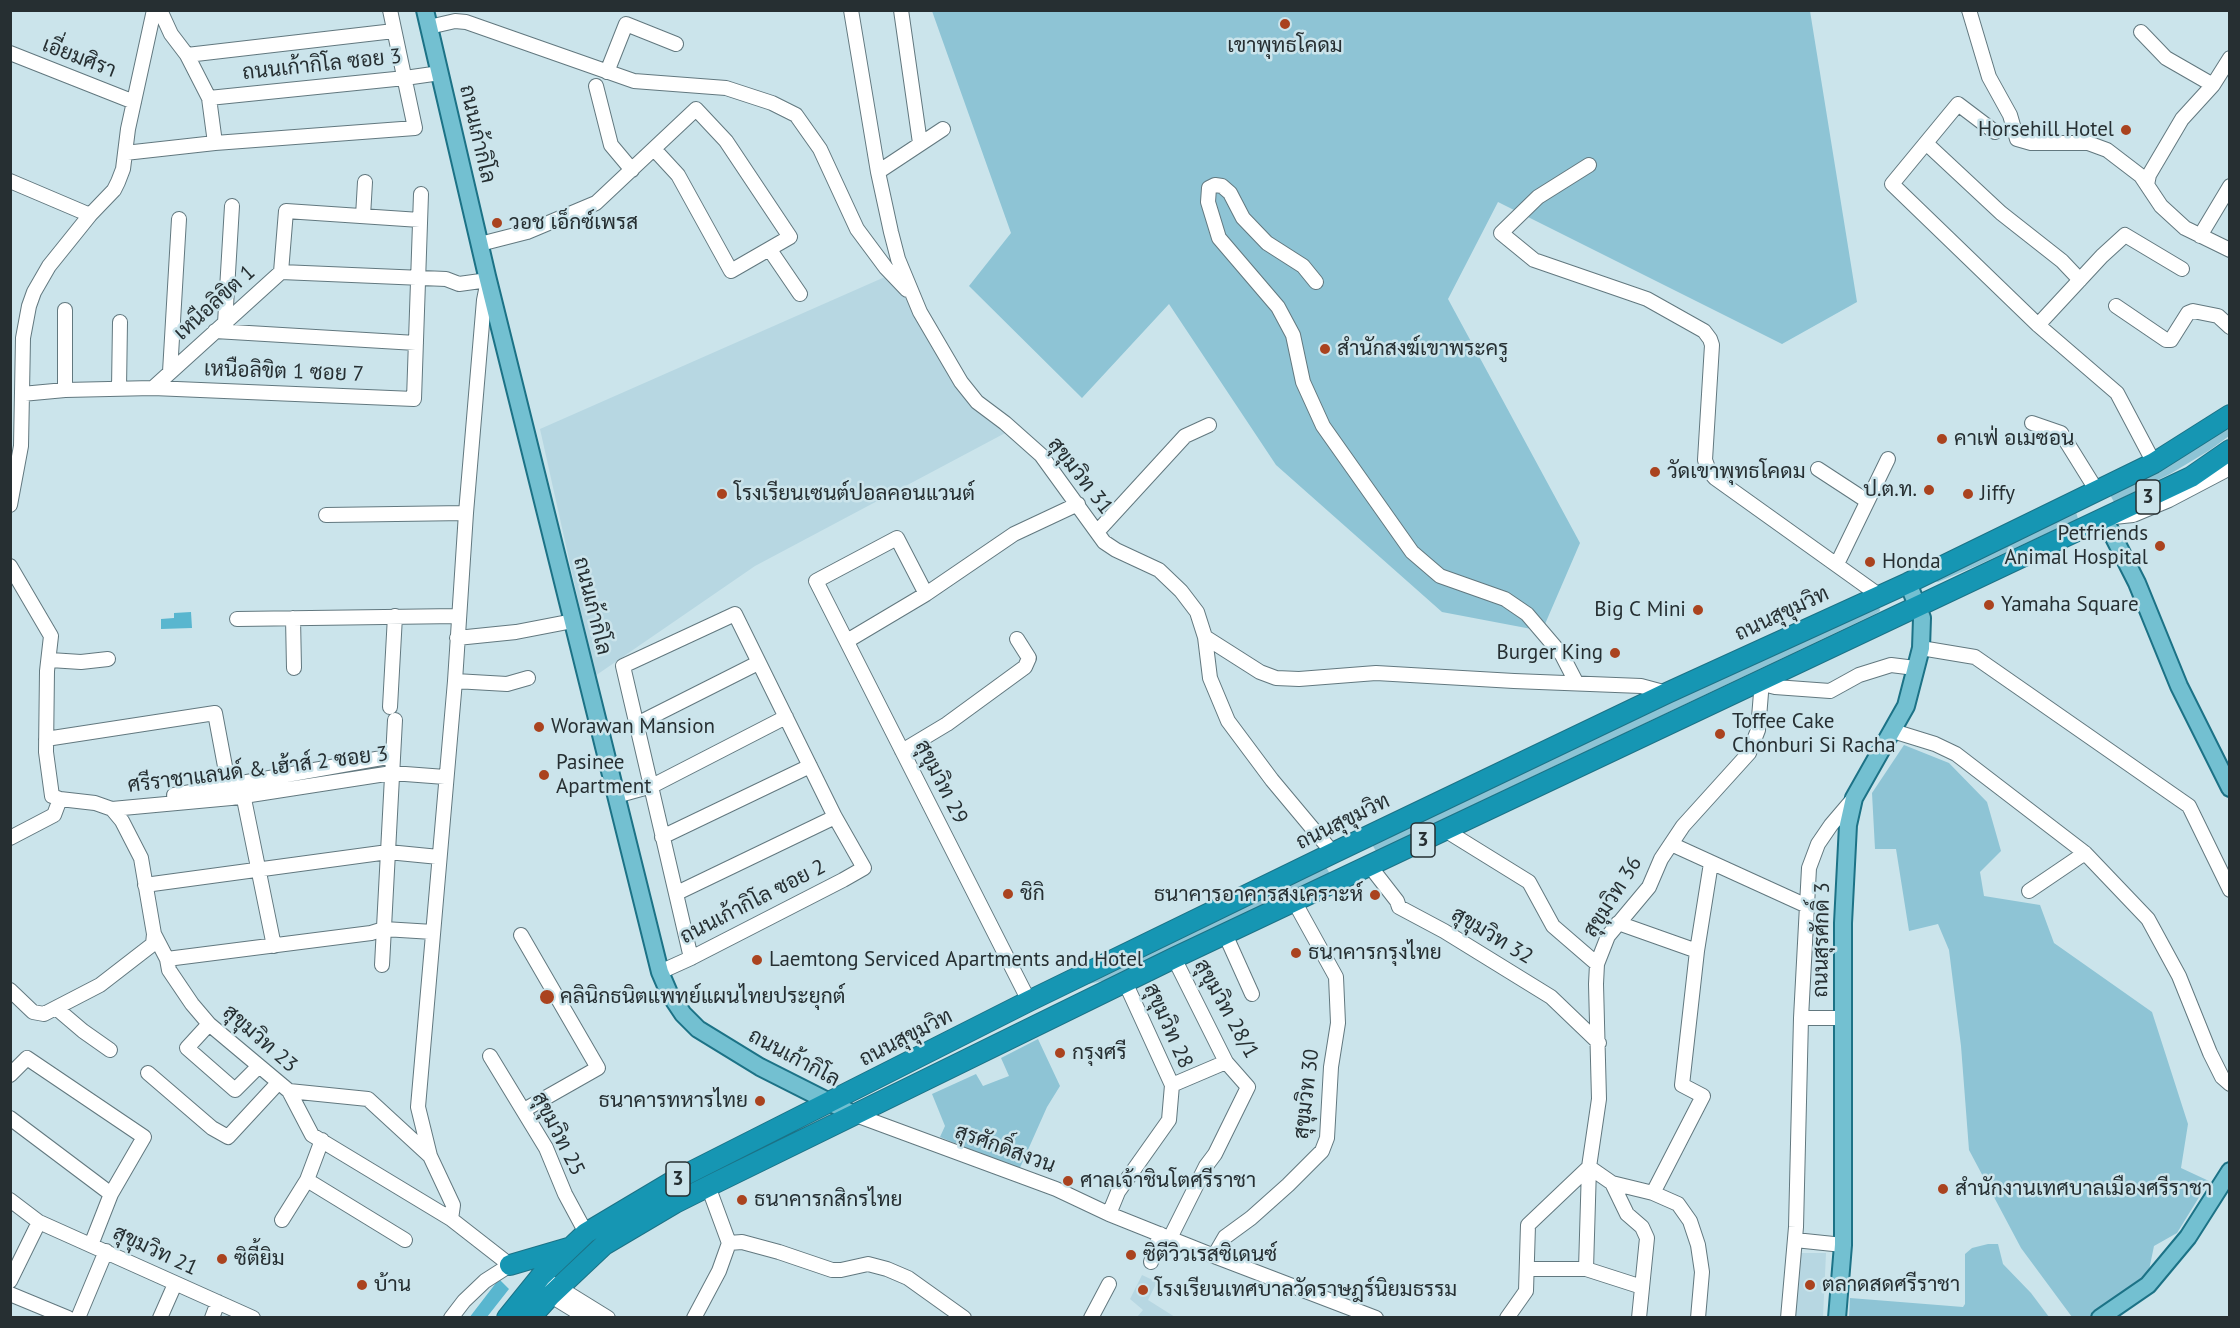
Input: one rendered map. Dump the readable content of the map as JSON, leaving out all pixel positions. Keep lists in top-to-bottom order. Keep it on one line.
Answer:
{"streets":{"highway":["3","ถนนสุขุมวิท"],"main road":["ถนนเก้ากิโล","ถนนสุรศักดิ์ 3"],"street":["เอี่ยมศิรา","ถนนเก้ากิโล ซอย 3","เหนือลิขิต 1","เหนือลิขิต 1 ซอย 7","สุขุมวิท 31","ศรีราชาแลนด์ & เฮ้าส์ 2 ซอย 3","สุขุมวิท 29","สุขุมวิท 36","ถนนเก้ากิโล ซอย 2","สุขุมวิท 32","สุขุมวิท 28/1","สุขุมวิท 28","สุขุมวิท 23","สุขุมวิท 30","สุขุมวิท 25","สุรศักดิ์สงวน","สุขุมวิท 21"]},"crossings":[["ถนนเก้ากิโล ซอย 3","ถนนเก้ากิโล"],["ถนนเก้ากิโล","เหนือลิขิต 1"],["ถนนเก้ากิโล","ถนนสุขุมวิท"],["ถนนเก้ากิโล","ถนนเก้ากิโล ซอย 2"],["ถนนเก้ากิโล","สุรศักดิ์สงวน"],["เหนือลิขิต 1","เหนือลิขิต 1 ซอย 7"],["สุขุมวิท 31","ถนนสุขุมวิท"],["ถนนสุขุมวิท","สุขุมวิท 29"],["ถนนสุขุมวิท","สุขุมวิท 36"],["ถนนสุขุมวิท","สุขุมวิท 32"],["ถนนสุขุมวิท","ถนนสุรศักดิ์ 3"],["ถนนสุขุมวิท","สุขุมวิท 28/1"],["ถนนสุขุมวิท","สุขุมวิท 28"],["ถนนสุขุมวิท","สุขุมวิท 30"],["ถนนสุขุมวิท","สุขุมวิท 25"],["ถนนสุขุมวิท","สุรศักดิ์สงวน"],["ศรีราชาแลนด์ & เฮ้าส์ 2 ซอย 3","สุขุมวิท 23"],["สุขุมวิท 36","สุขุมวิท 32"],["สุขุมวิท 28/1","สุรศักดิ์สงวน"],["สุขุมวิท 28","สุรศักดิ์สงวน"],["สุขุมวิท 30","สุรศักดิ์สงวน"]],"places":["เขาพุทธโคดม","Horsehill Hotel","วอช เอ็กซ์เพรส","สำนักสงฆ์เขาพระครู","คาเฟ่ อเมซอน","วัดเขาพุทธโคดม","ป.ต.ท.","โรงเรียนเซนต์ปอลคอนแวนต์","Jiffy","Petfriends Animal Hospital","Honda","Yamaha Square","Big C Mini","Burger King","Worawan Mansion","Toffee Cake Chonburi Si Racha","Pasinee Apartment","ชิกิ","ธนาคารอาคารสงเคราะห์","ธนาคารกรุงไทย","Laemtong Serviced Apartments and Hotel","คลินิกธนิตแพทย์แผนไทยประยุกต์","กรุงศรี","ธนาคารทหารไทย","ศาลเจ้าชินโตศรีราชา","สำนักงานเทศบาลเมืองศรีราชา","ธนาคารกสิกรไทย","ซิตีวิวเรสซิเดนซ์","ซิตี้ยิม","บ้าน","ตลาดสดศรีราชา","โรงเรียนเทศบาลวัดราษฎร์นิยมธรรม"]}
